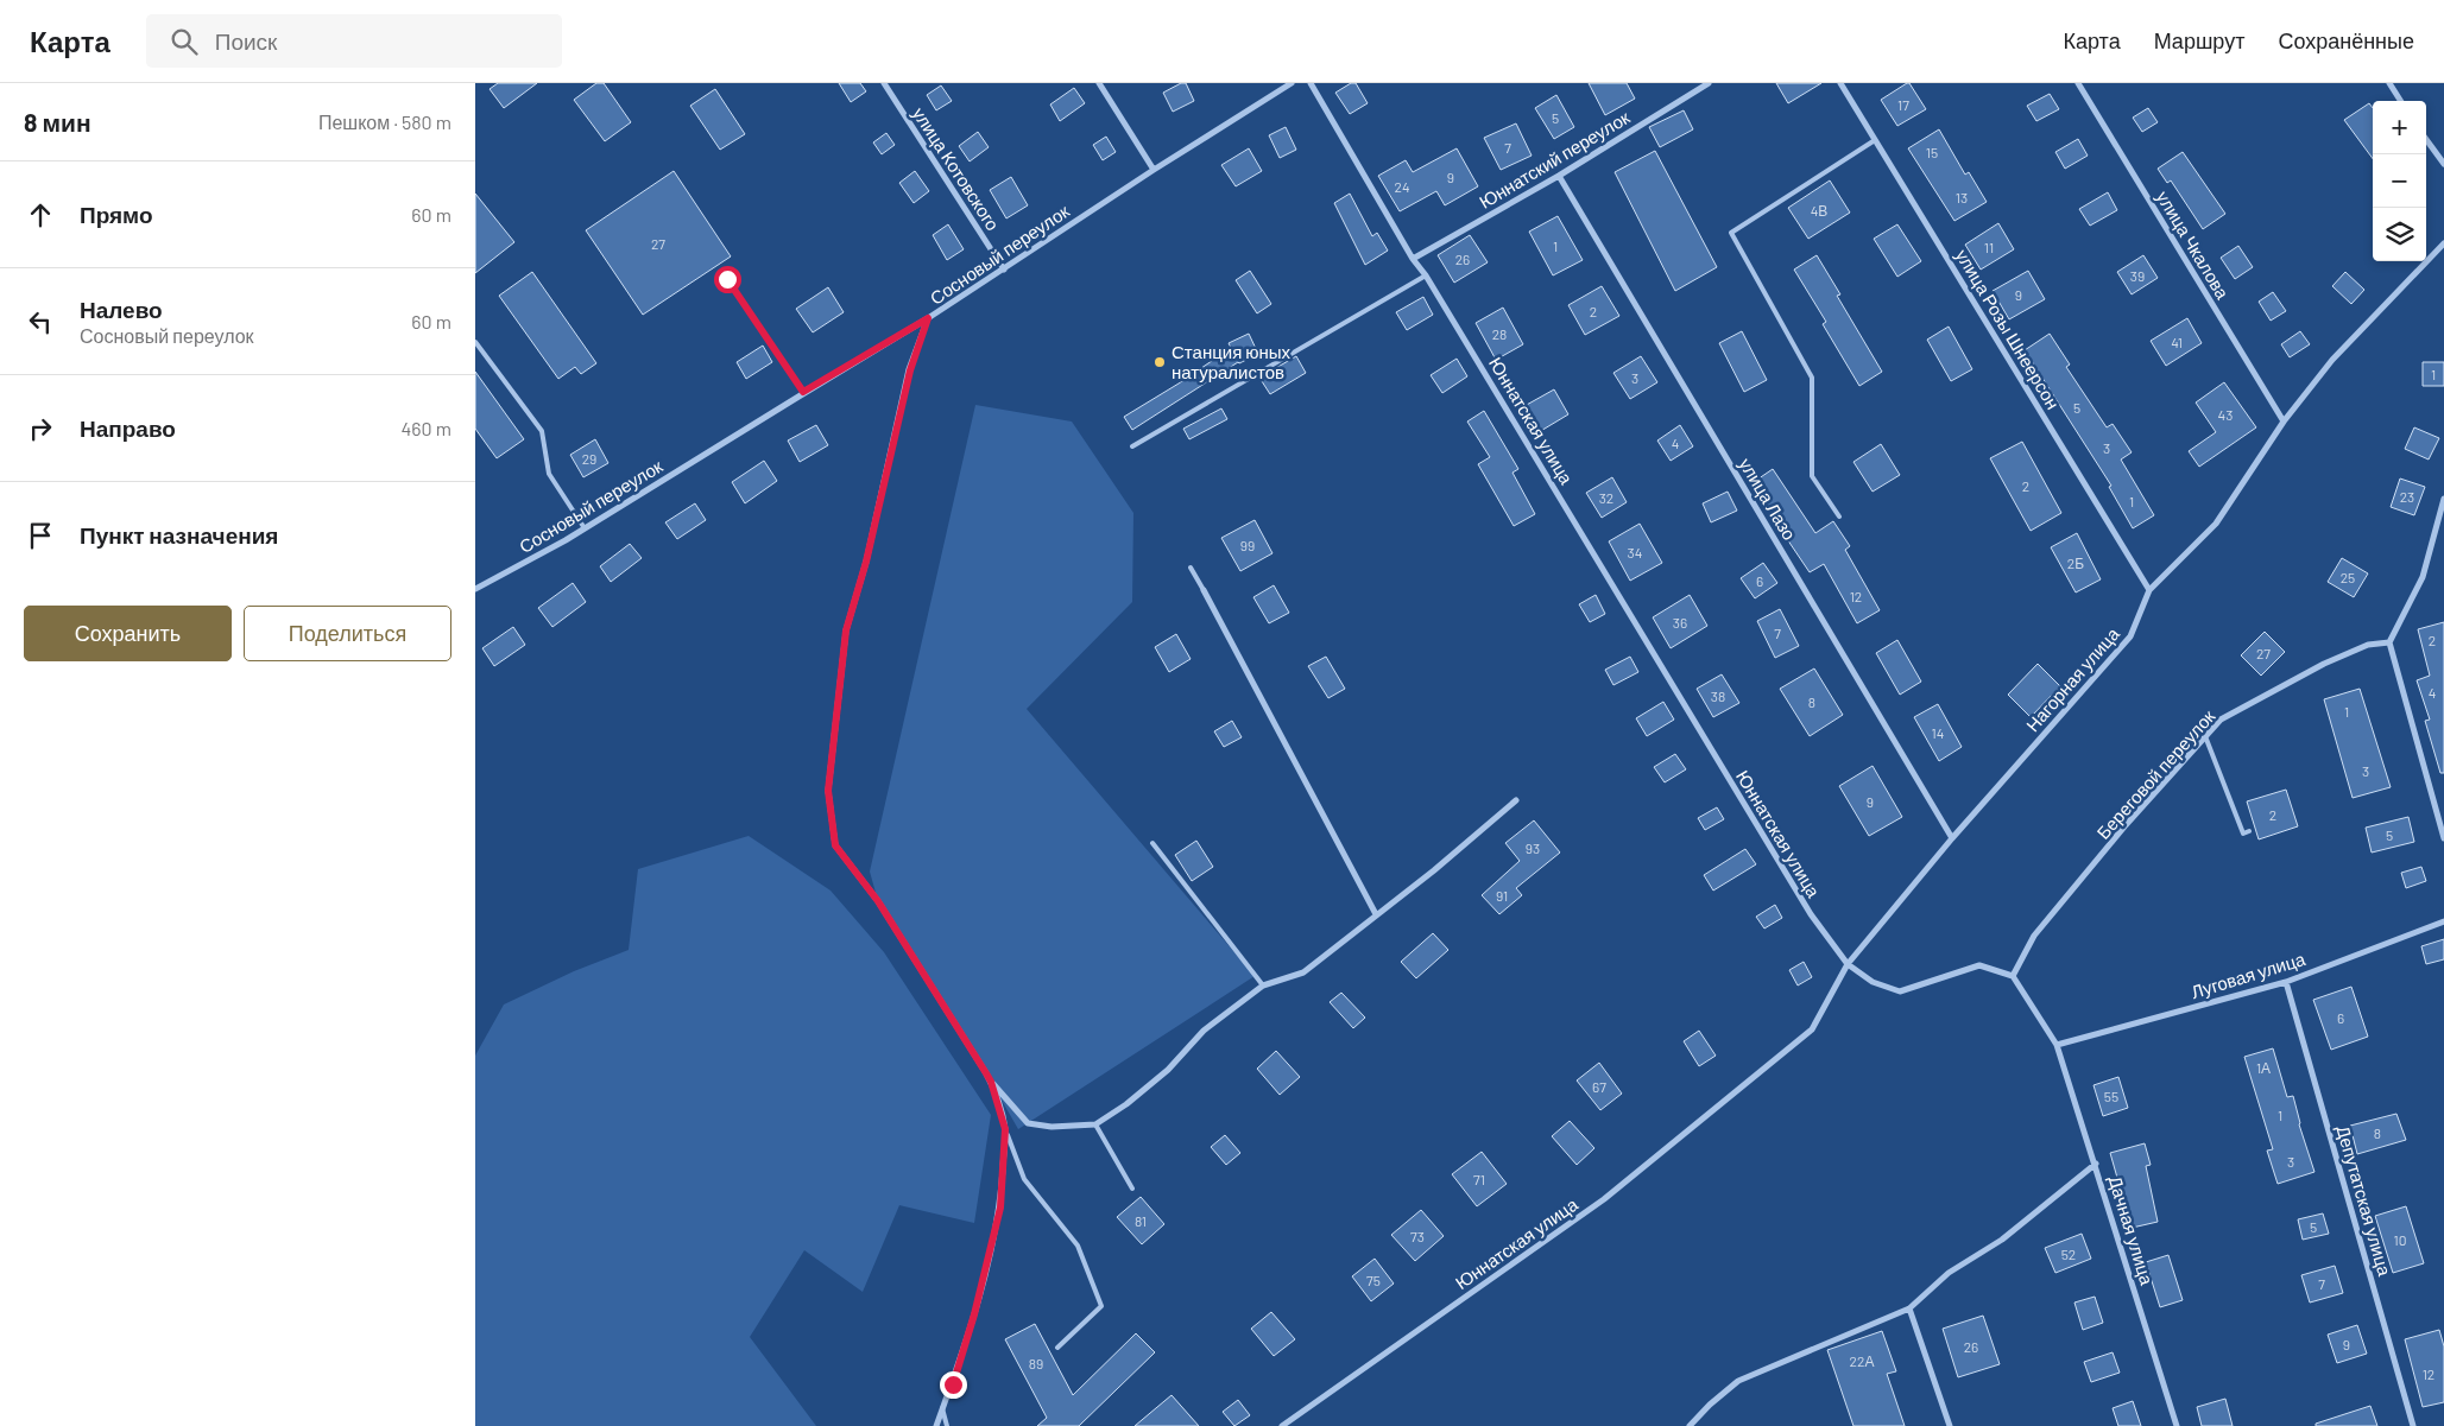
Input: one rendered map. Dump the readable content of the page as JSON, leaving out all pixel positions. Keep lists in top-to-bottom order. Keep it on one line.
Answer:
{"streets":{"street":["Юннатский переулок","улица Котовского","улица Чкалова","Сосновый переулок","улица Розы Шнеерсон","Юннатская улица","улица Лазо","Нагорная улица","Береговой переулок","Луговая улица","Депутатская улица","Дачная улица"]},"crossings":[["Юннатский переулок","Юннатская улица"],["Юннатский переулок","улица Лазо"],["улица Котовского","Сосновый переулок"],["улица Чкалова","Нагорная улица"],["улица Розы Шнеерсон","Нагорная улица"],["Юннатская улица","Нагорная улица"],["улица Лазо","Нагорная улица"],["Береговой переулок","Дачная улица"],["Луговая улица","Депутатская улица"],["Луговая улица","Дачная улица"]],"places":["Станция юных натуралистов"],"house_numbers":["17","5","7","15","9","24","13","4В","27","1","11","26","39","9","2","28","41","1","3","5","43","4","3","29","2","23","32","1","99","34","2Б","25","6","12","36","7","2","27","4","38","8","1","14","3","9","2","5","93","91","6","1А","67","55","1","8","3","71","81","5","73","10","52","75","7","9","26","22А","89","12"],"page":{"header":"Карта","search":"Поиск","nav":["Карта","Маршрут","Сохранённые"],"heading":["8 мин","Пешком · 580 m"],"map_buttons":["+","−"],"list":[["Прямо","60 m"],["Налево","Сосновый переулок","60 m"],["Направо","460 m"],"Пункт назначения"],"buttons":["Сохранить","Поделиться"]}}
